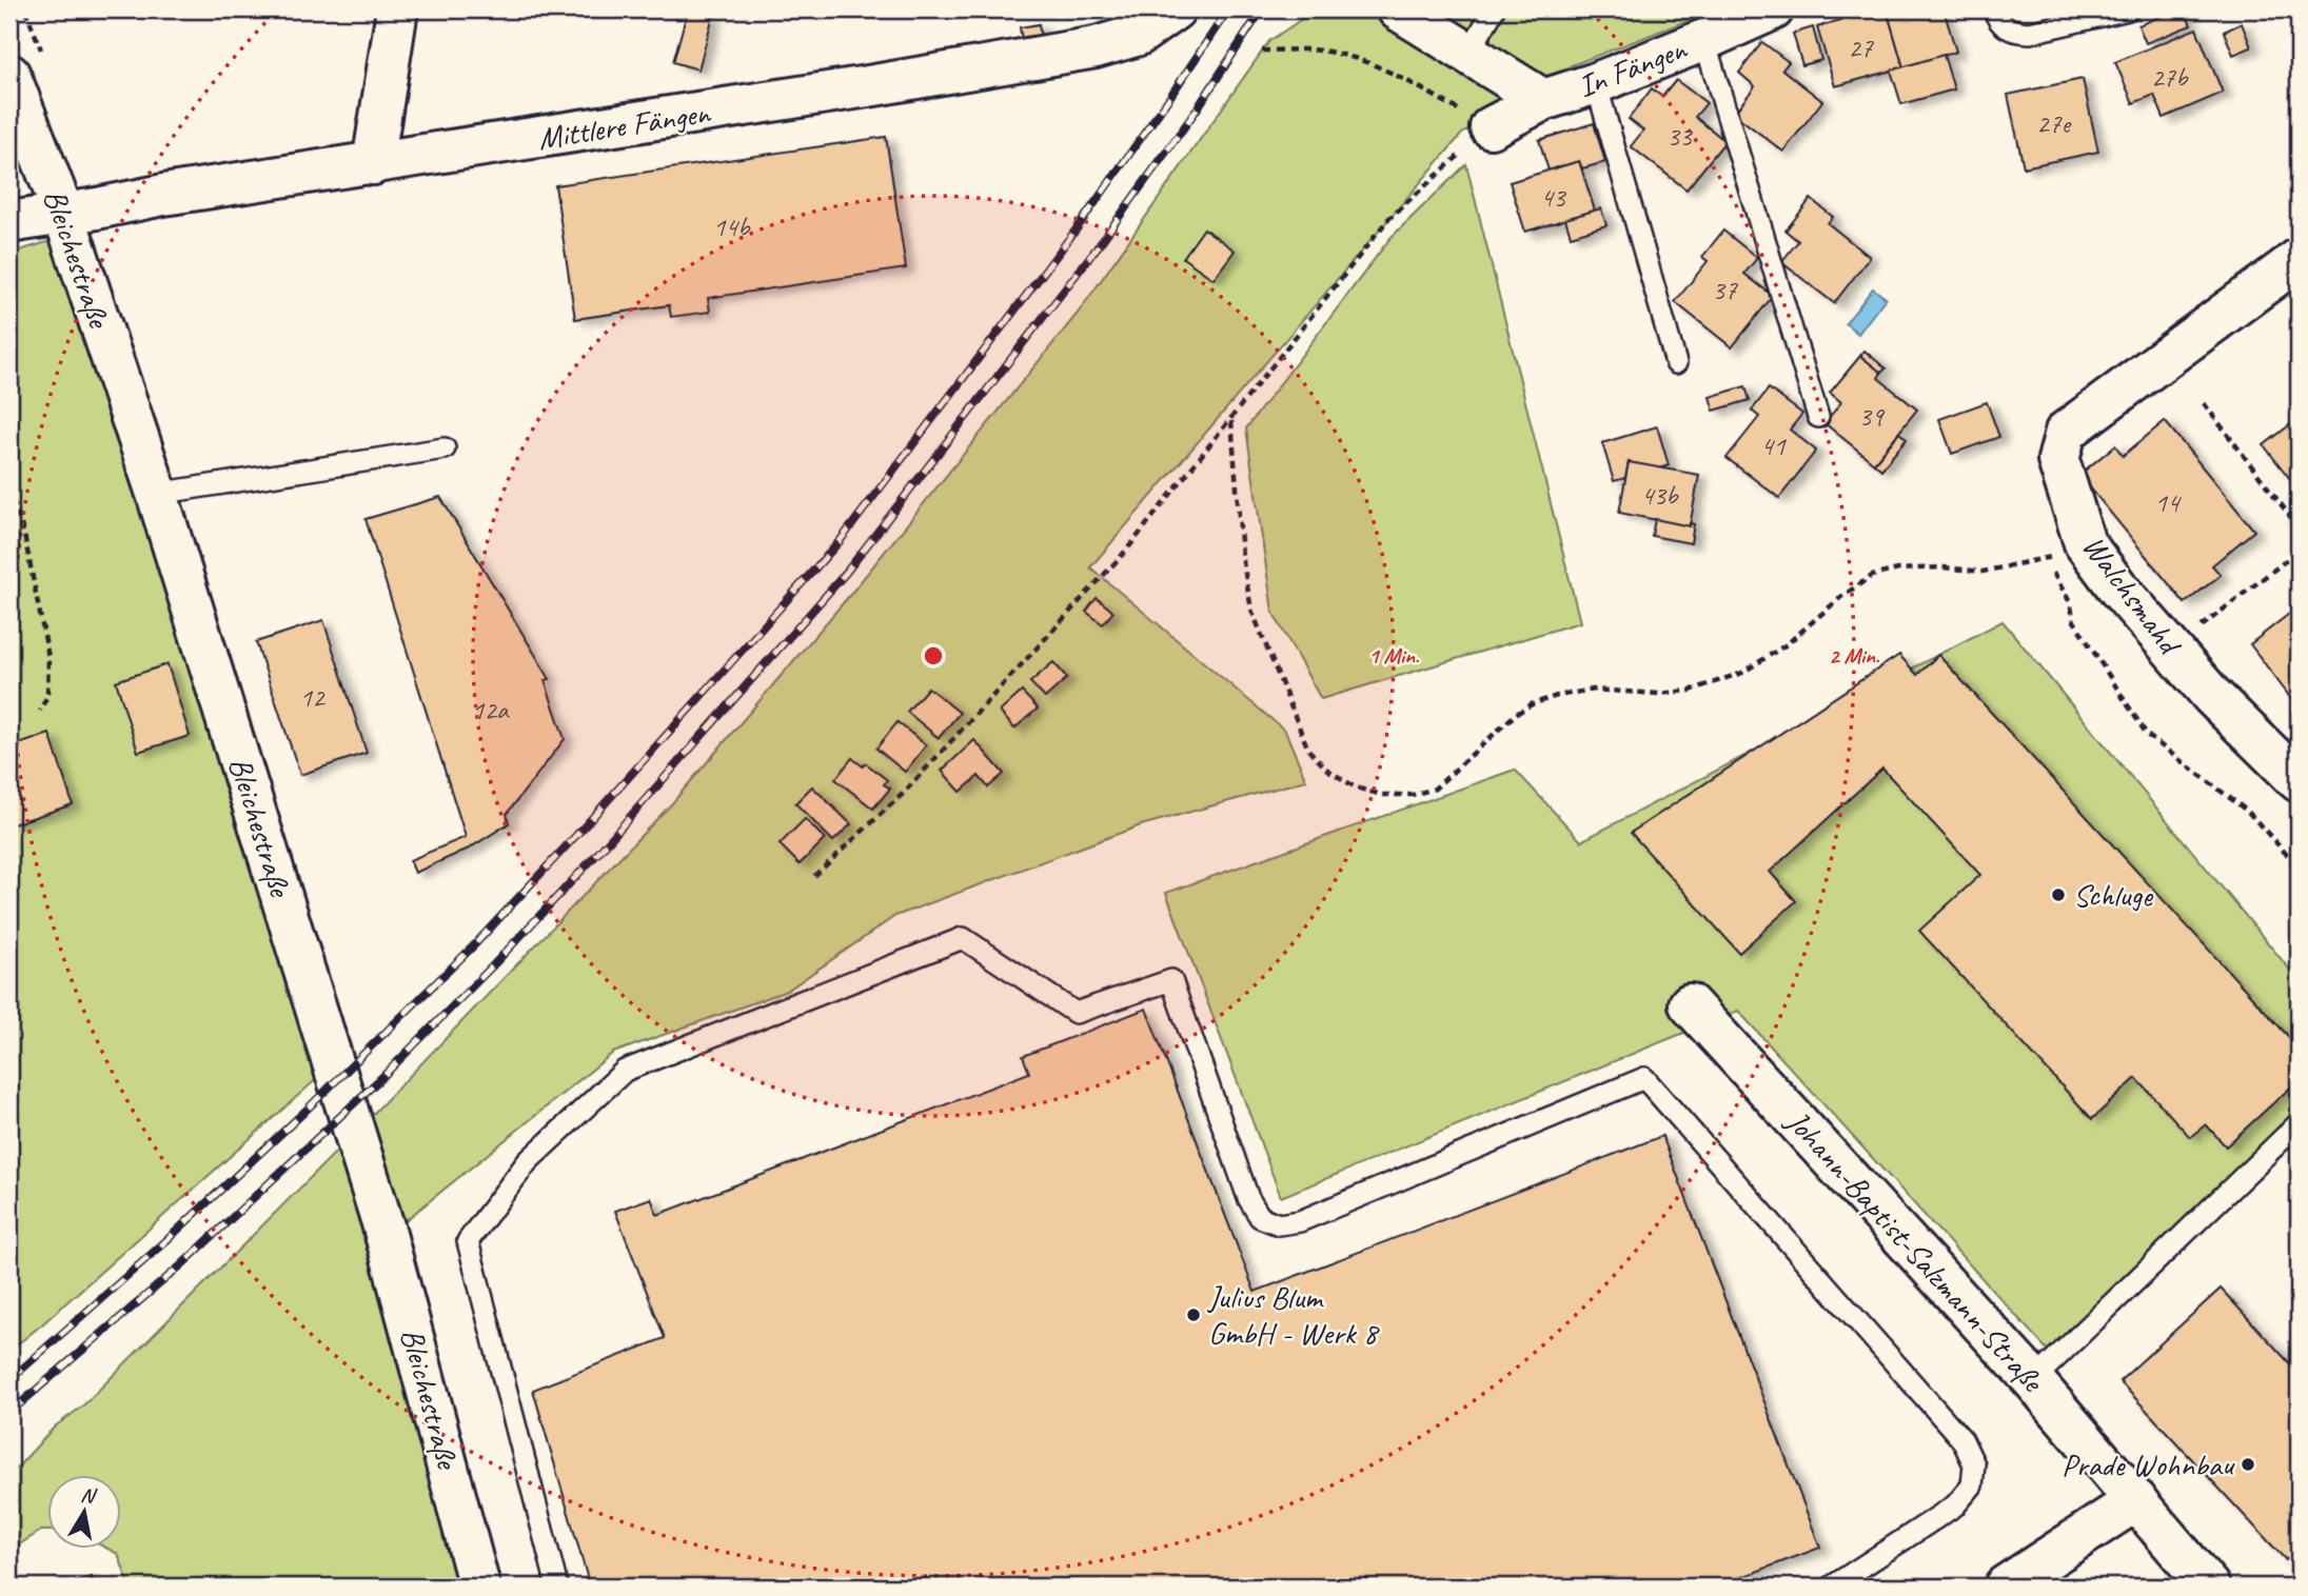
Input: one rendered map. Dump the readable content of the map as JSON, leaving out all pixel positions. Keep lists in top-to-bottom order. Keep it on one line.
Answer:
{"streets":{"street":["In Fängen","Mittlere Fängen","Bleichestraße","Walchsmahd","Johann-Baptist-Salzmann-Straße"]},"crossings":[["Mittlere Fängen","Bleichestraße"]],"places":["Schluge","Julius Blum GmbH - Werk 8","Prade Wohnbau"],"house_numbers":["27","27b","27e","33","43","14b","37","39","41","43b","14","12","12a"],"north":"top","rings":["1 Min.","2 Min."]}
